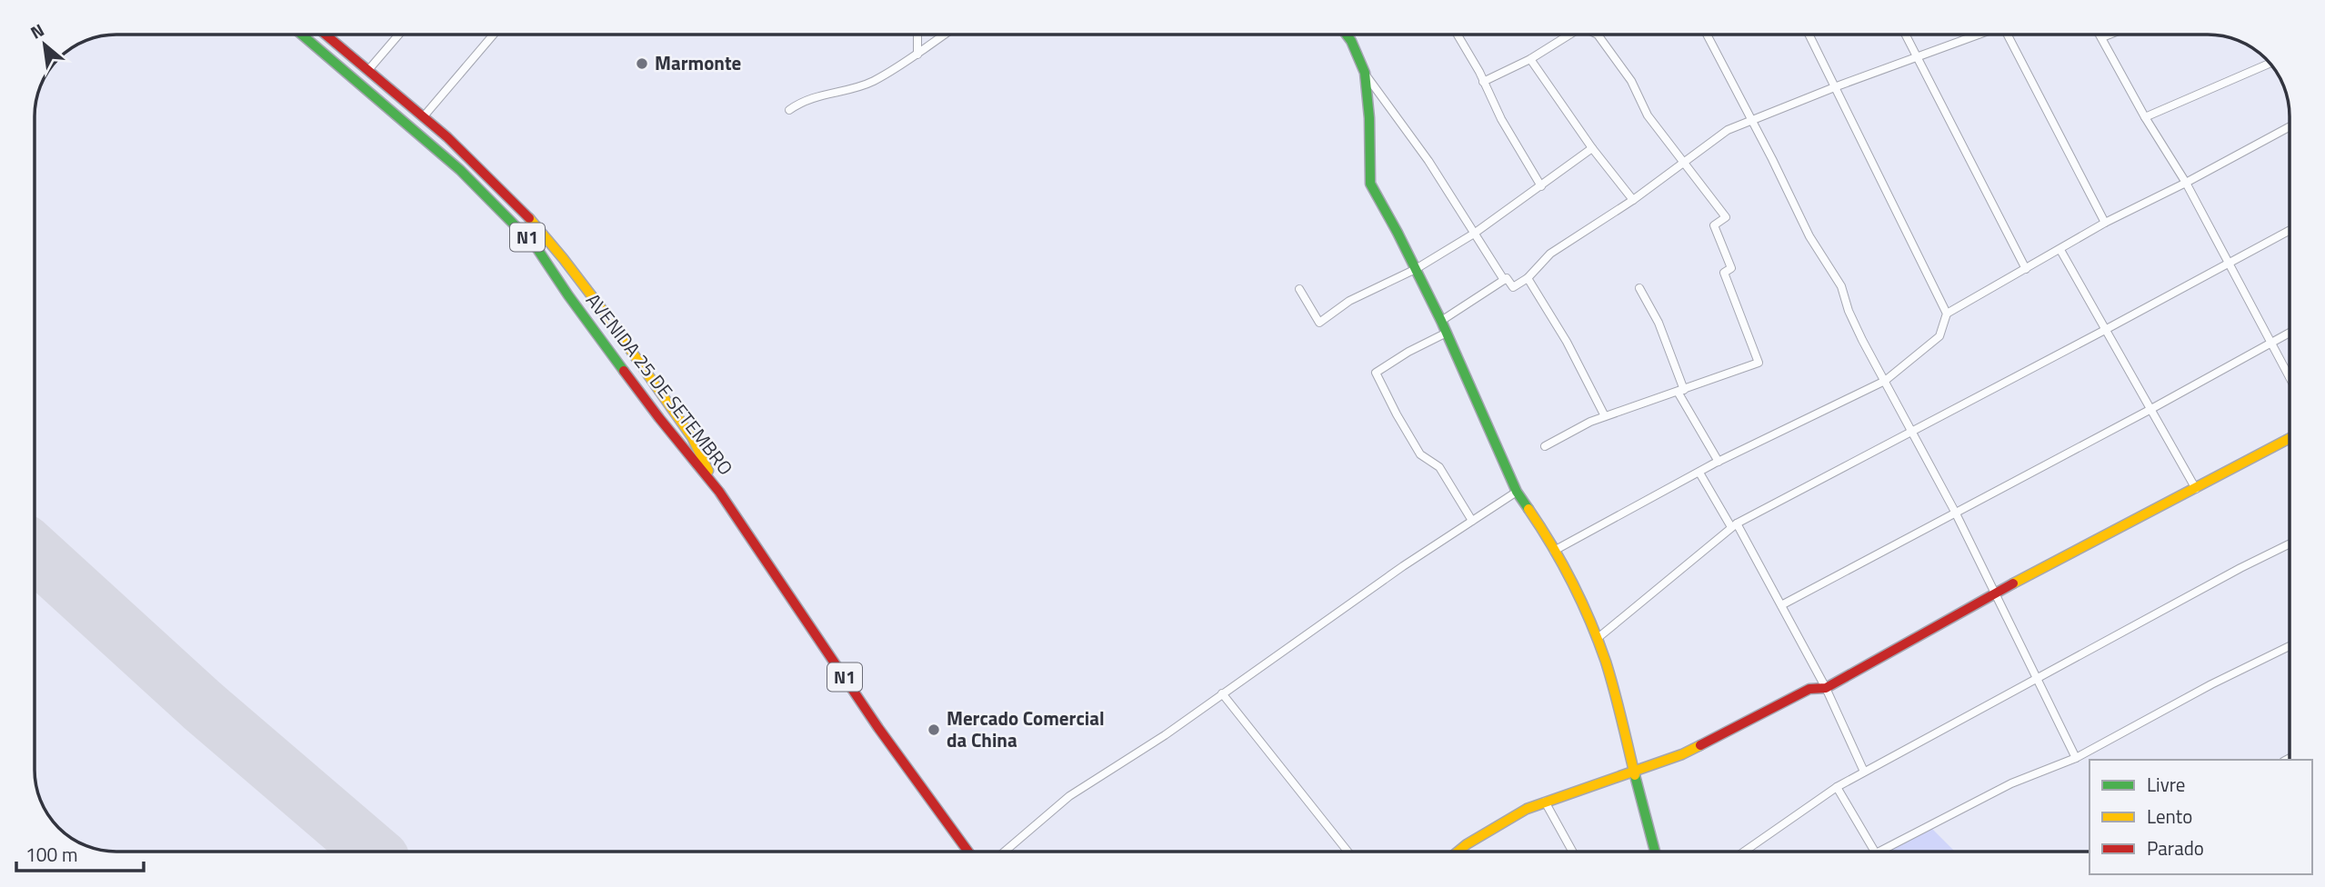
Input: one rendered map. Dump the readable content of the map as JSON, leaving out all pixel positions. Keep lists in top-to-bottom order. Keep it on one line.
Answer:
{"streets":{"main road":["N1","AVENIDA 25 DE SETEMBRO"]},"crossings":[["N1","AVENIDA 25 DE SETEMBRO"]],"places":["Marmonte","Mercado Comercial da China"],"legend":["Livre","Lento","Parado"],"scale_bar":"100 m","north":"top left"}
